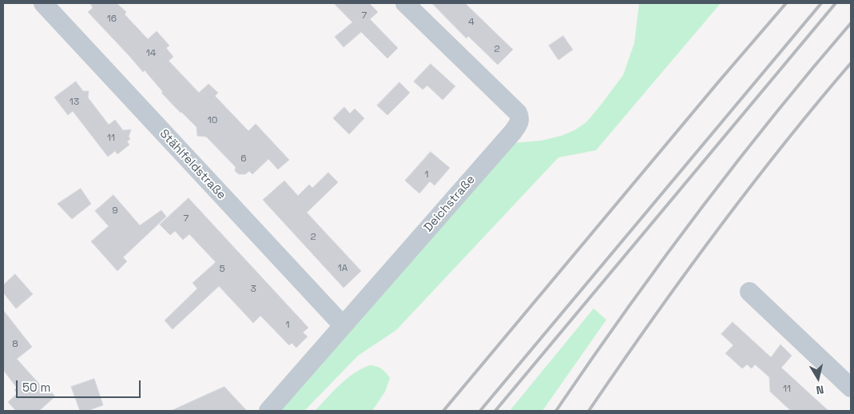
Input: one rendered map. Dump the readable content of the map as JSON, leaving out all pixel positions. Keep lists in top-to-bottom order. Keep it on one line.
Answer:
{"streets":{"street":["Stählfeldstraße","Deichstraße"]},"crossings":[["Stählfeldstraße","Deichstraße"]],"house_numbers":["7","16","4","2","14","13","10","11","6","1","9","7","2","1A","5","3","1","8","11"],"scale_bar":"50 m","north":"bottom"}
